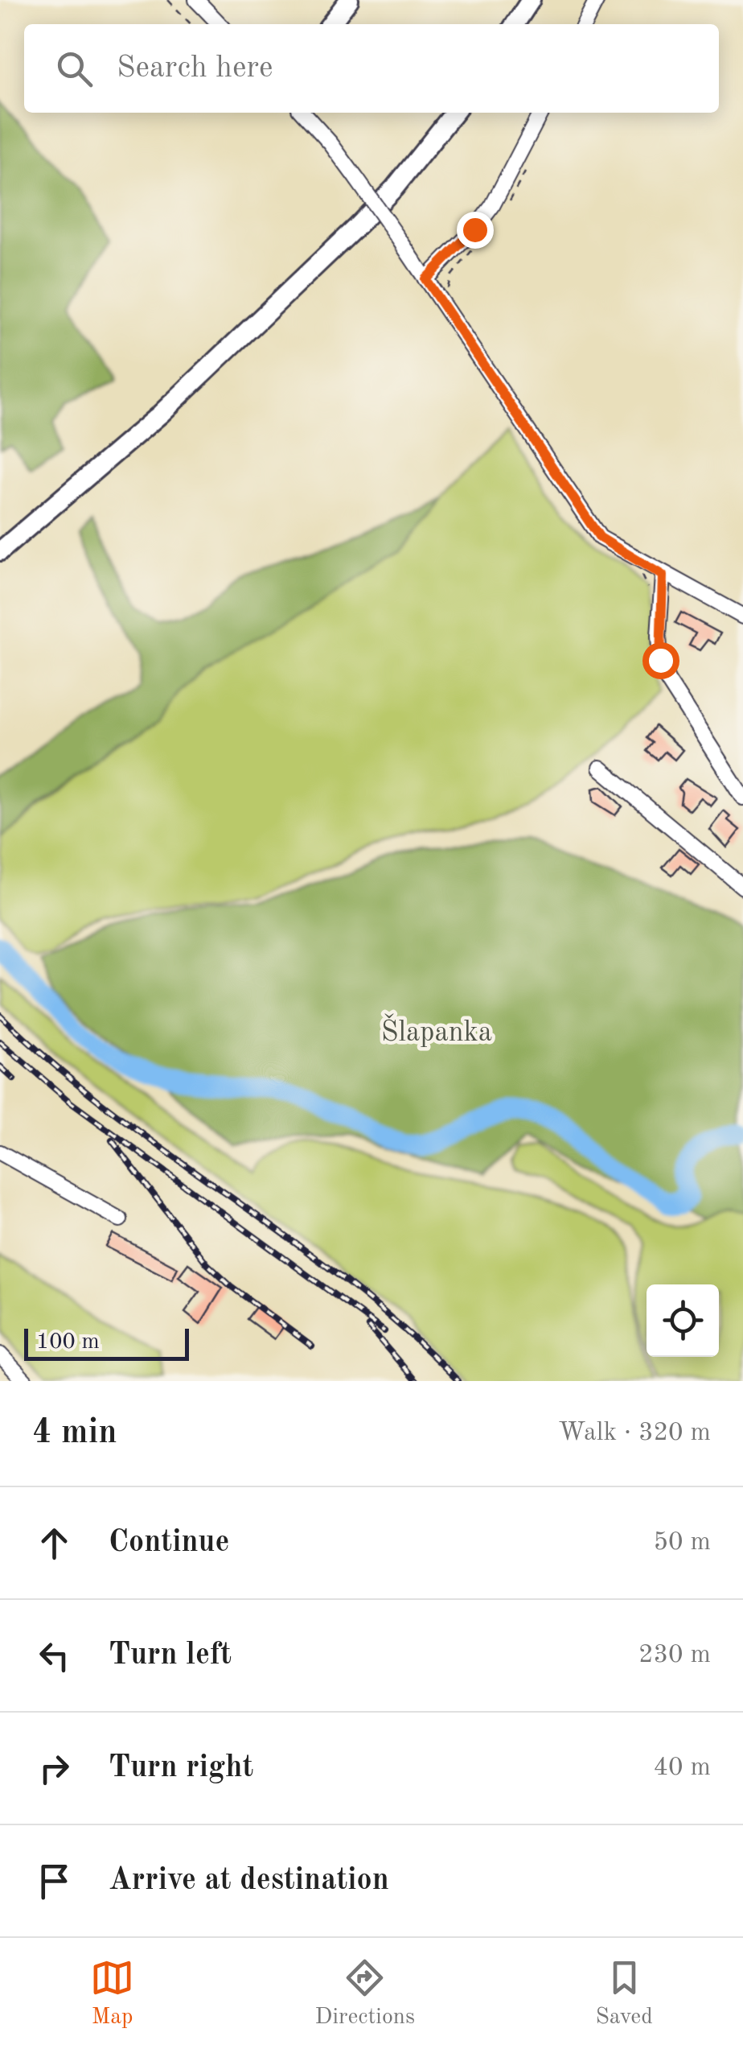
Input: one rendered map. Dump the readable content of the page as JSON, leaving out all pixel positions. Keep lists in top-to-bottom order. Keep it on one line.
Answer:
{"parks":["Šlapanka"],"scale_bar":"100 m","page":{"search":"Search here","scale":"100 m","heading":["4 min","Walk · 320 m"],"list":[["Continue","50 m"],["Turn left","230 m"],["Turn right","40 m"],"Arrive at destination"],"nav":["Map","Directions","Saved"]}}
